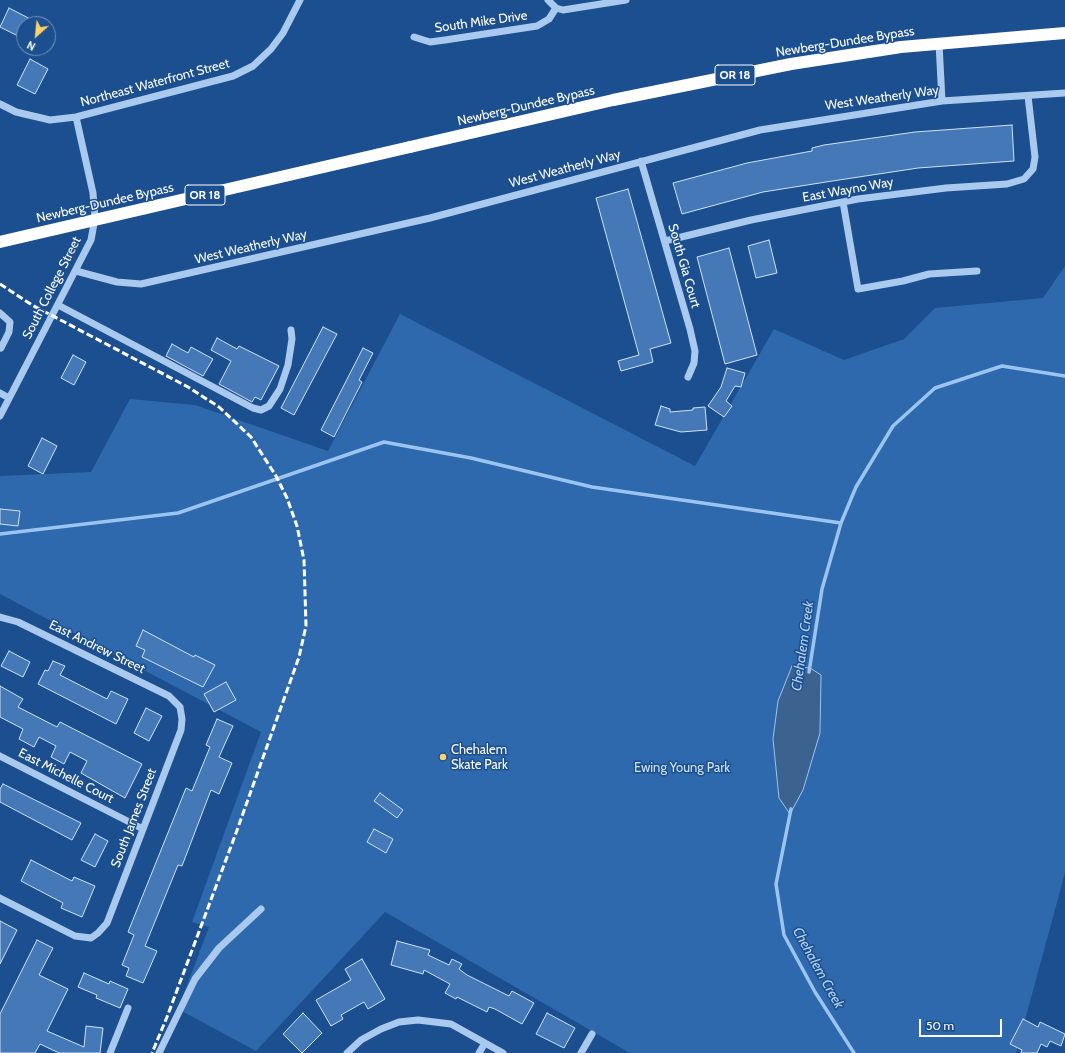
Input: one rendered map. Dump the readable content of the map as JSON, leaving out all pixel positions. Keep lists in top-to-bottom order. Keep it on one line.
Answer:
{"streets":{"highway":["Newberg-Dundee Bypass","OR 18"],"street":["South Mike Drive","Northeast Waterfront Street","West Weatherly Way","East Wayno Way","South Gia Court","South College Street","East Andrew Street","East Michelle Court","South James Street"]},"crossings":[["Northeast Waterfront Street","South College Street"],["West Weatherly Way","East Wayno Way"],["West Weatherly Way","South Gia Court"],["West Weatherly Way","South College Street"],["East Wayno Way","South Gia Court"],["East Andrew Street","South James Street"],["East Michelle Court","South James Street"]],"water":["Chehalem Creek"],"parks":["Ewing Young Park"],"places":["Chehalem Skate Park"],"scale_bar":"50 m","north":"bottom left"}
